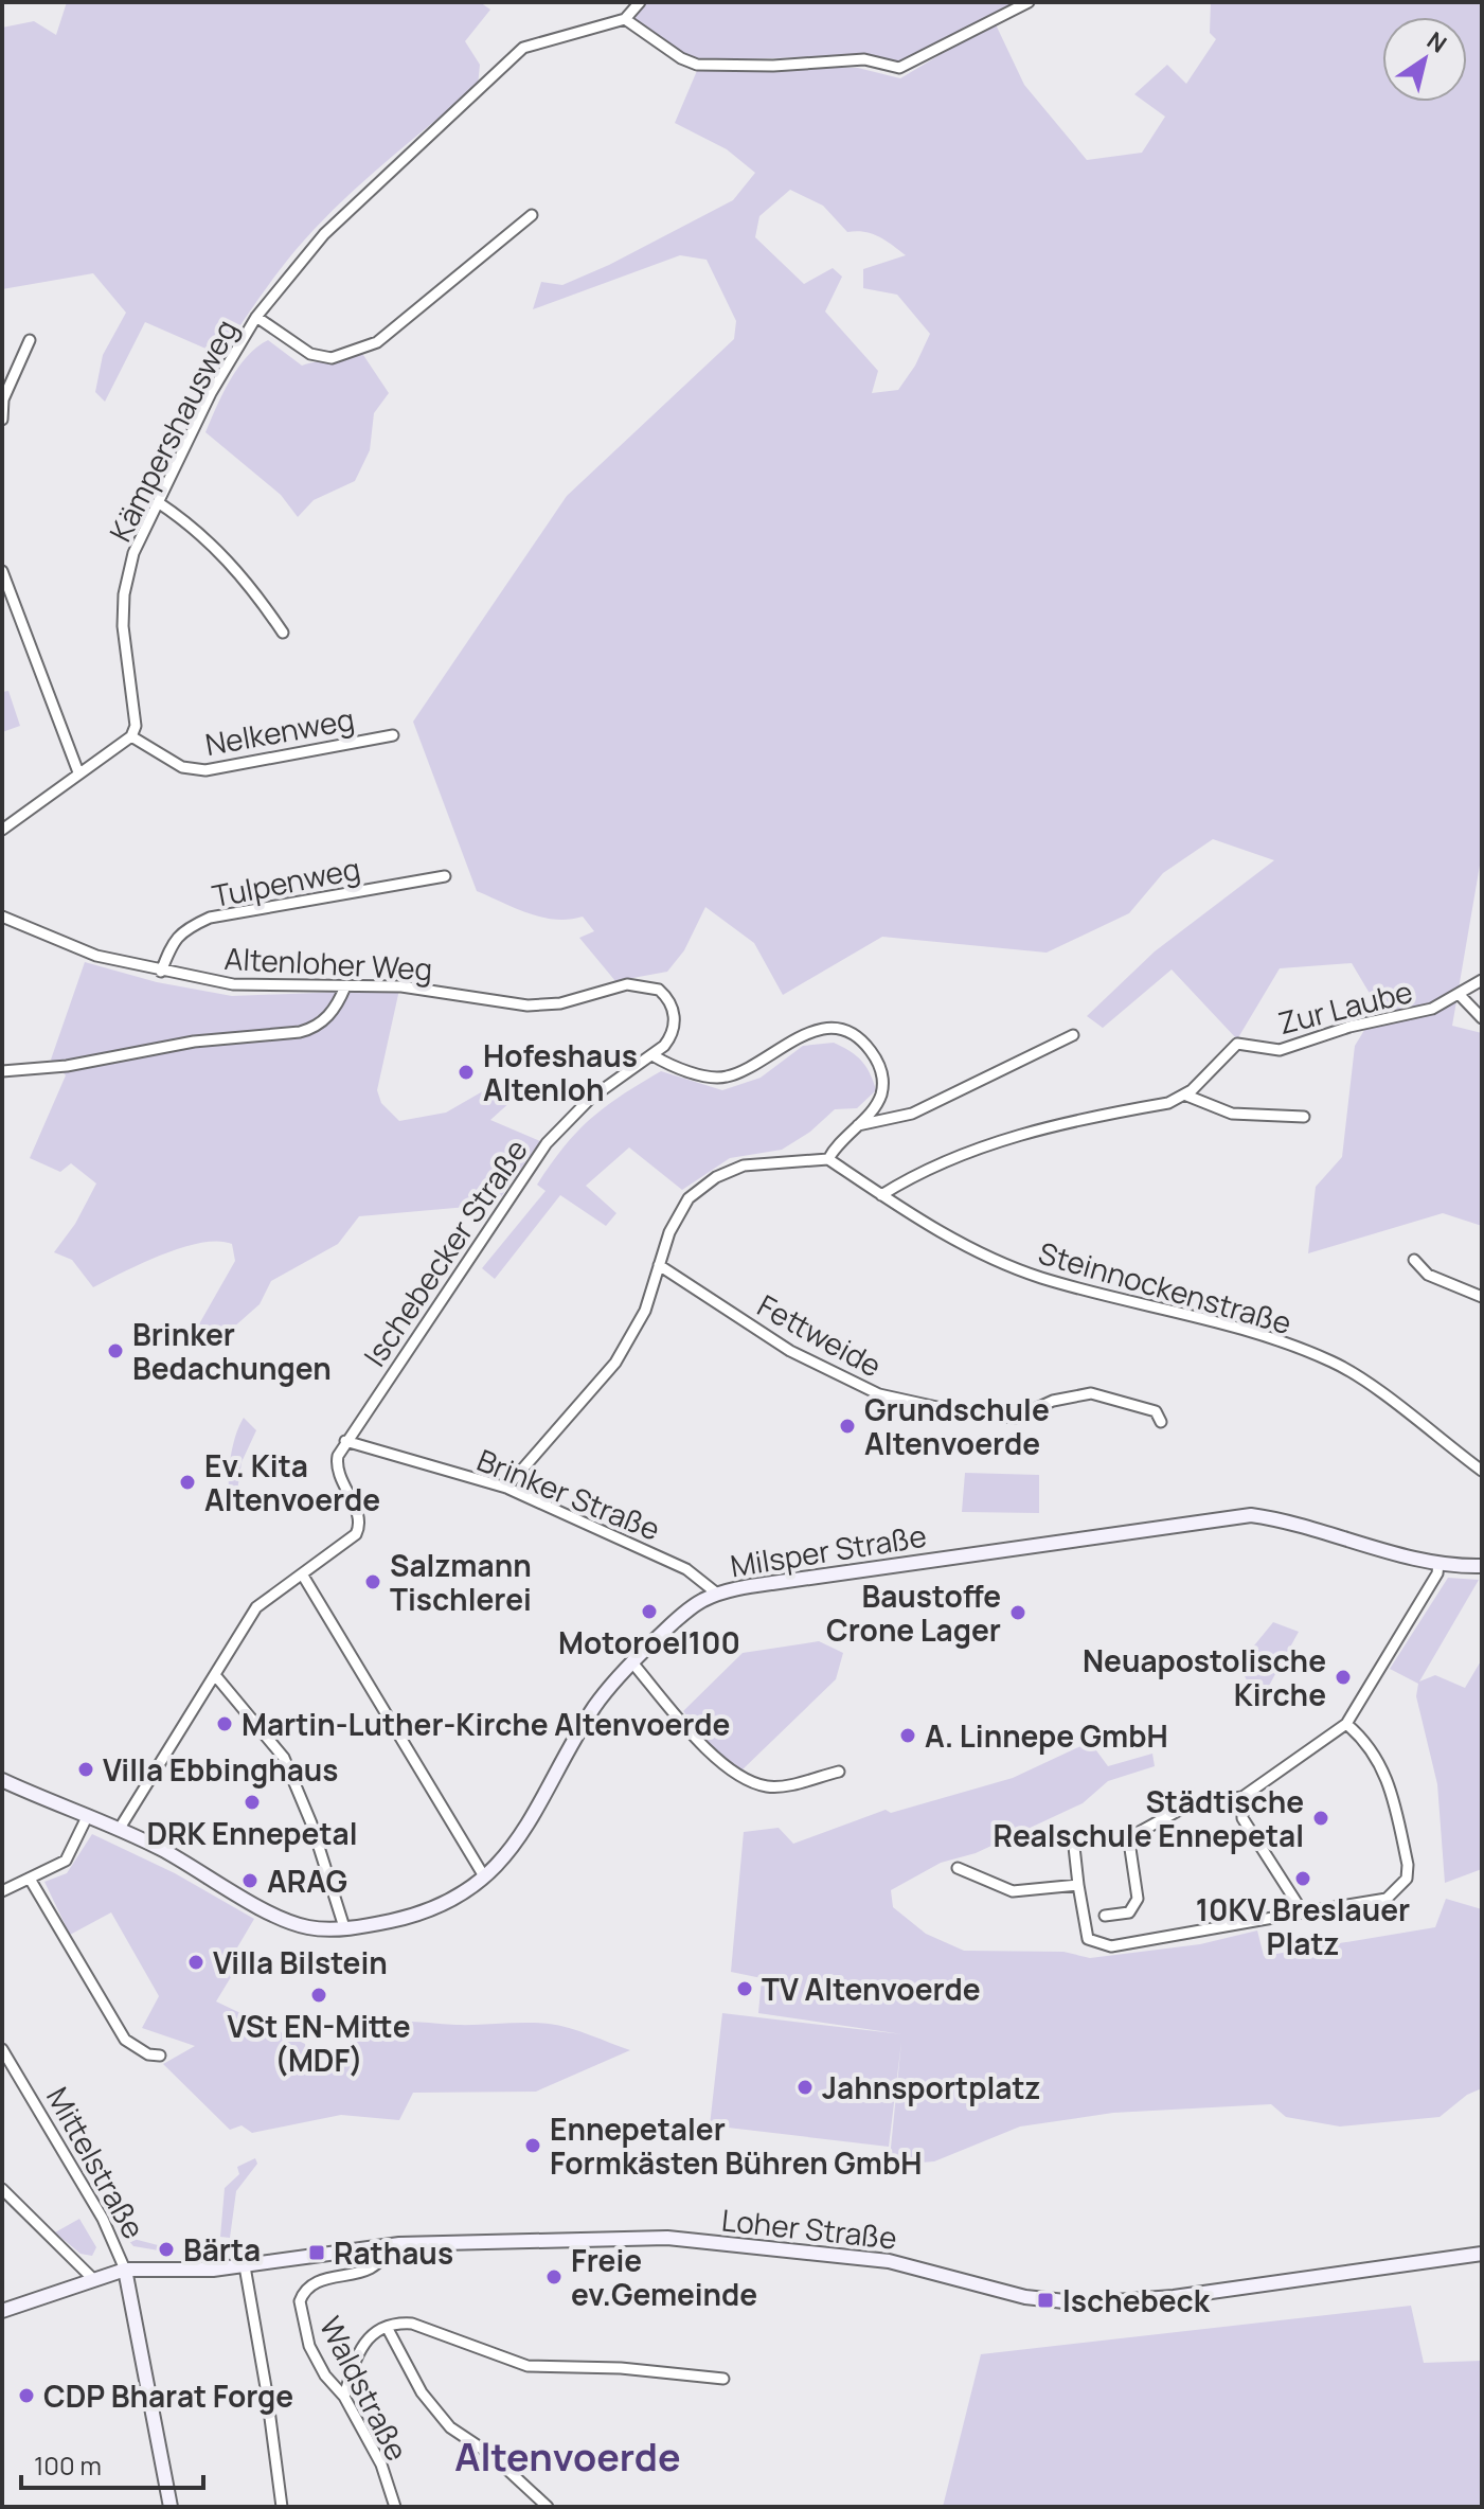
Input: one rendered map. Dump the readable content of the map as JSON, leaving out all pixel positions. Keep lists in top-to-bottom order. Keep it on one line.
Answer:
{"streets":{"street":["Kämpershausweg","Nelkenweg","Tulpenweg","Altenloher Weg","Zur Laube","Ischebecker Straße","Steinnockenstraße","Fettweide","Brinker Straße","Milsper Straße","Mittelstraße","Loher Straße","Waldstraße"]},"crossings":[["Kämpershausweg","Nelkenweg"],["Tulpenweg","Altenloher Weg"],["Altenloher Weg","Ischebecker Straße"],["Zur Laube","Steinnockenstraße"],["Ischebecker Straße","Brinker Straße"],["Brinker Straße","Milsper Straße"],["Mittelstraße","Loher Straße"],["Loher Straße","Waldstraße"]],"districts":["Altenvoerde"],"places":{"other":["Hofeshaus Altenloh","Brinker Bedachungen","Grundschule Altenvoerde","Ev. Kita Altenvoerde","Salzmann Tischlerei","Motoroel100","Baustoffe Crone Lager","Neuapostolische Kirche","Martin-Luther-Kirche Altenvoerde","A. Linnepe GmbH","Villa Ebbinghaus","DRK Ennepetal","Städtische Realschule Ennepetal","10KV Breslauer Platz","ARAG","Villa Bilstein","TV Altenvoerde","VSt EN-Mitte (MDF)","Jahnsportplatz","Ennepetaler Formkästen Bühren GmbH","Bärta","Freie ev.Gemeinde","CDP Bharat Forge"],"transit":["Rathaus","Ischebeck"]},"scale_bar":"100 m","north":"top right"}
